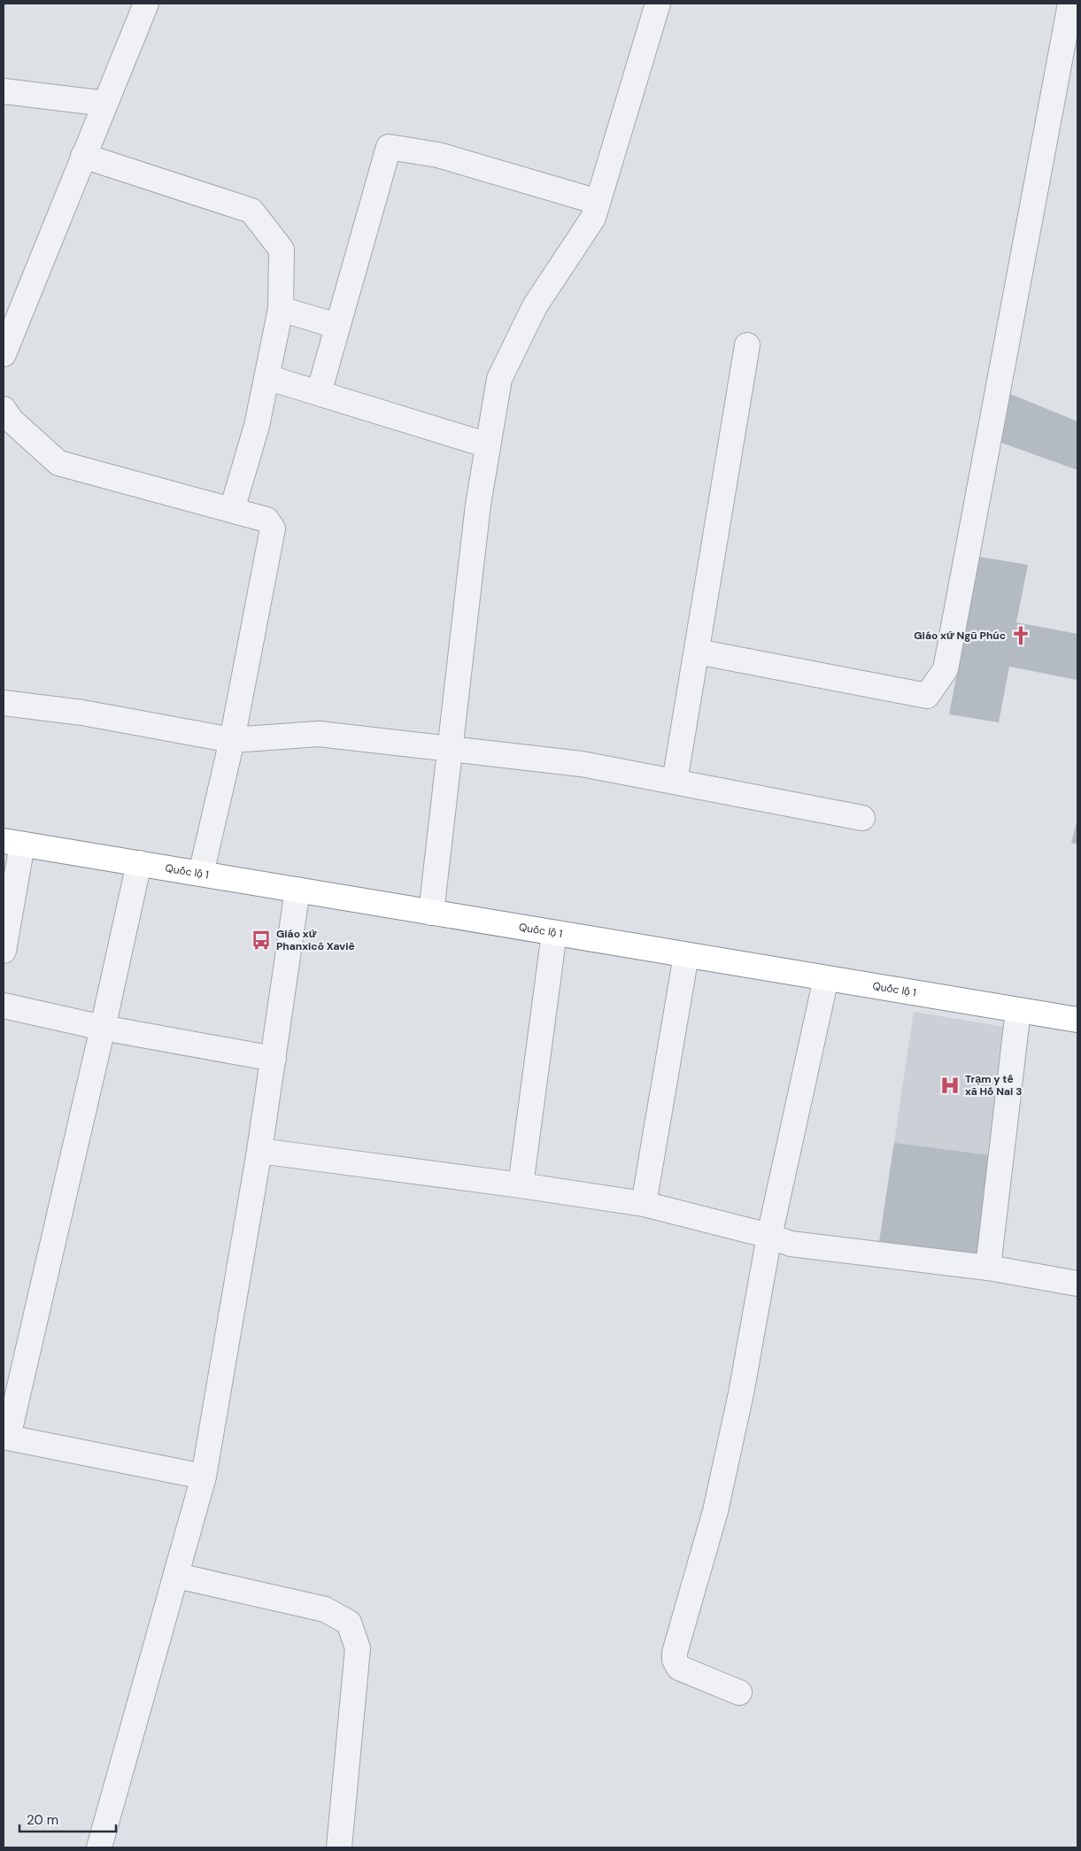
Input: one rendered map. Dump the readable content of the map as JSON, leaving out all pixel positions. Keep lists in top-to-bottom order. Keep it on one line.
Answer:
{"streets":{"highway":["Quốc lộ 1"]},"places":{"church":["Giáo xứ Ngũ Phúc"],"bus stop":["Giáo xứ Phanxicô Xaviê"],"hospital":["Trạm y tế xã Hố Nai 3"]},"scale_bar":"20 m"}
